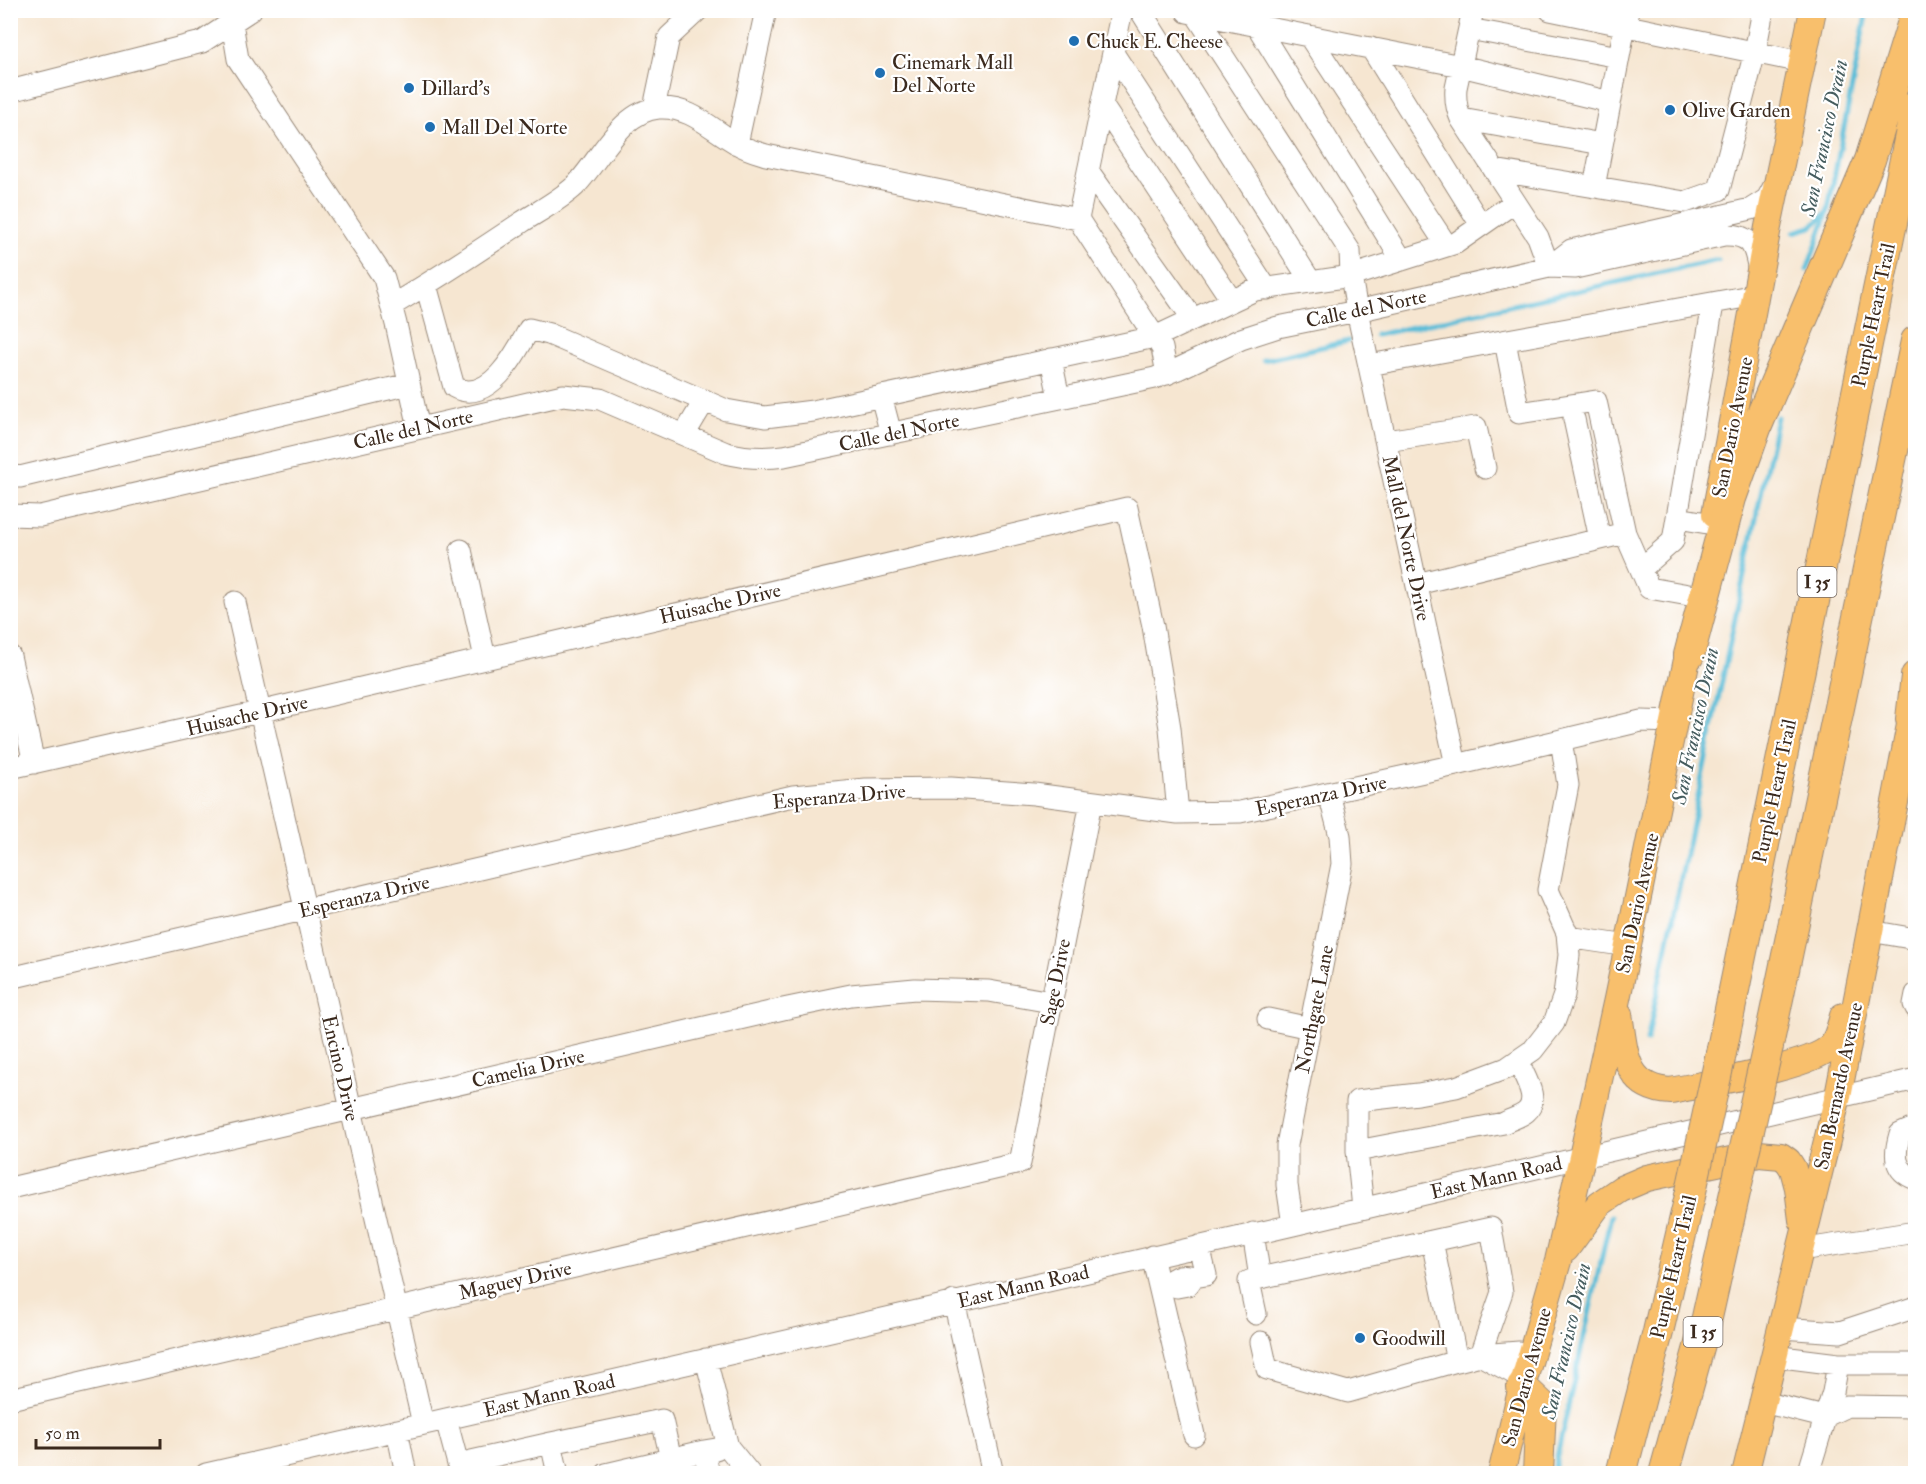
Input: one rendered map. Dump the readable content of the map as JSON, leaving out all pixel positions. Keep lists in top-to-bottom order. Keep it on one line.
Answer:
{"streets":{"highway":["Purple Heart Trail","I 35"],"main road":["San Dario Avenue","San Bernardo Avenue"],"street":["Calle del Norte","Mall del Norte Drive","Huisache Drive","Esperanza Drive","Sage Drive","Northgate Lane","Encino Drive","Camelia Drive","East Mann Road","Maguey Drive"]},"crossings":[["Calle del Norte","San Dario Avenue"],["Calle del Norte","Mall del Norte Drive"],["San Dario Avenue","Esperanza Drive"],["San Dario Avenue","East Mann Road"],["Mall del Norte Drive","Esperanza Drive"],["Huisache Drive","Esperanza Drive"],["Huisache Drive","Encino Drive"],["Esperanza Drive","Sage Drive"],["Esperanza Drive","Northgate Lane"],["Esperanza Drive","Encino Drive"],["Sage Drive","Camelia Drive"],["Sage Drive","Maguey Drive"],["Northgate Lane","East Mann Road"],["Encino Drive","Camelia Drive"],["Encino Drive","East Mann Road"],["Encino Drive","Maguey Drive"],["San Bernardo Avenue","East Mann Road"]],"water":["San Francisco Drain"],"places":["Chuck E. Cheese","Cinemark Mall Del Norte","Dillard's","Olive Garden","Mall Del Norte","Goodwill"],"scale_bar":"50 m"}
